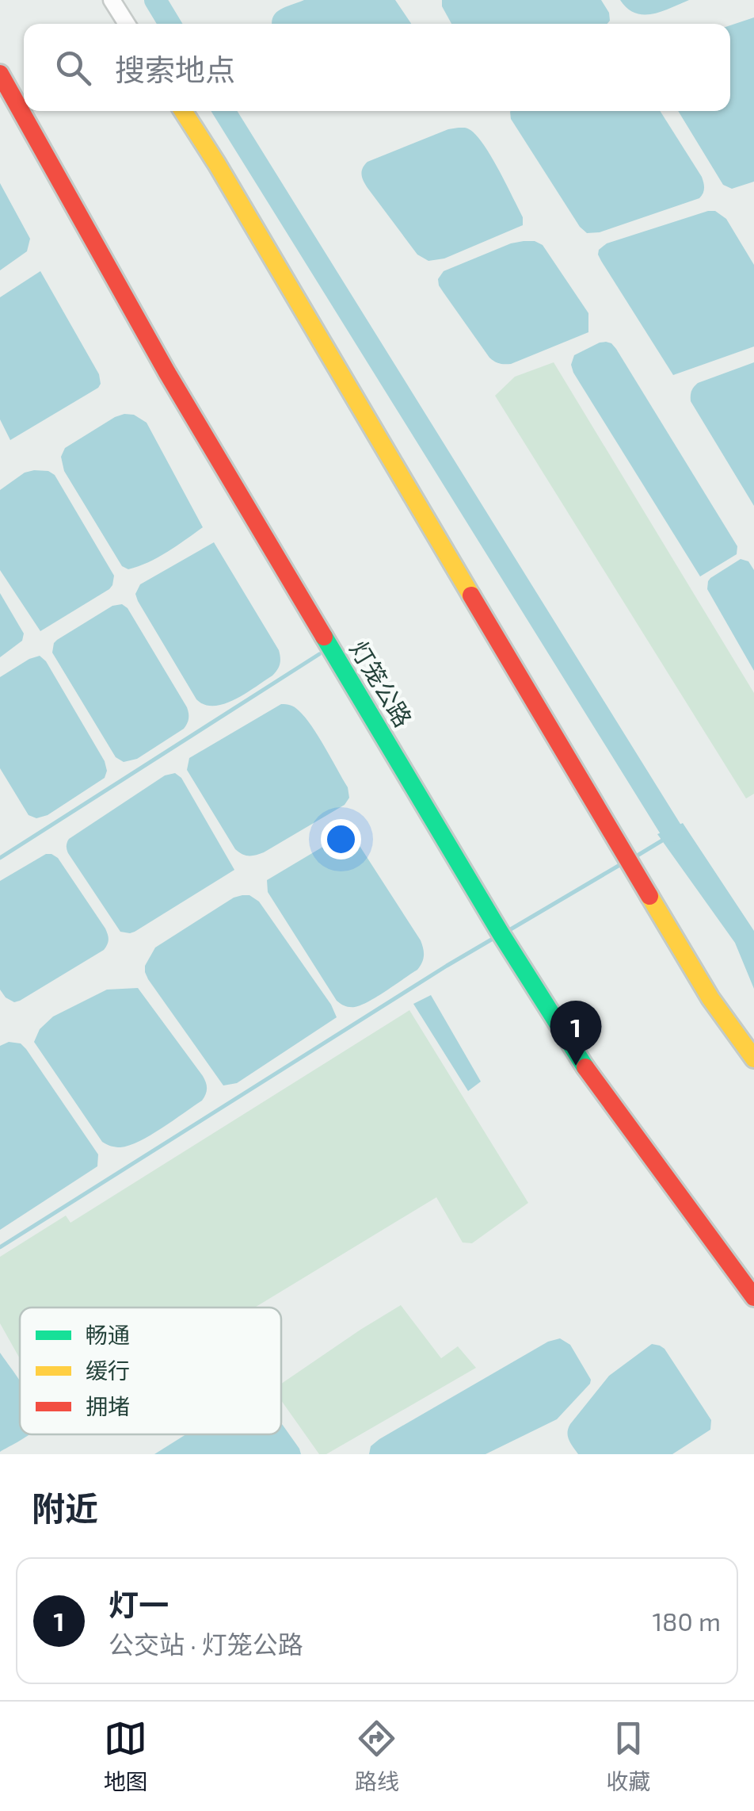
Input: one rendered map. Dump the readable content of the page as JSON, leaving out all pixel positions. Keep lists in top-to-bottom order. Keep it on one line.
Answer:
{"streets":{"street":["灯笼公路"]},"legend":["畅通","缓行","拥堵"],"page":{"search":"搜索地点","pins":"1","heading":"附近","list":[{"mark":"1","name":"灯一","note":"公交站 · 灯笼公路","value":"180 m"}],"nav":["地图","路线","收藏"]}}
